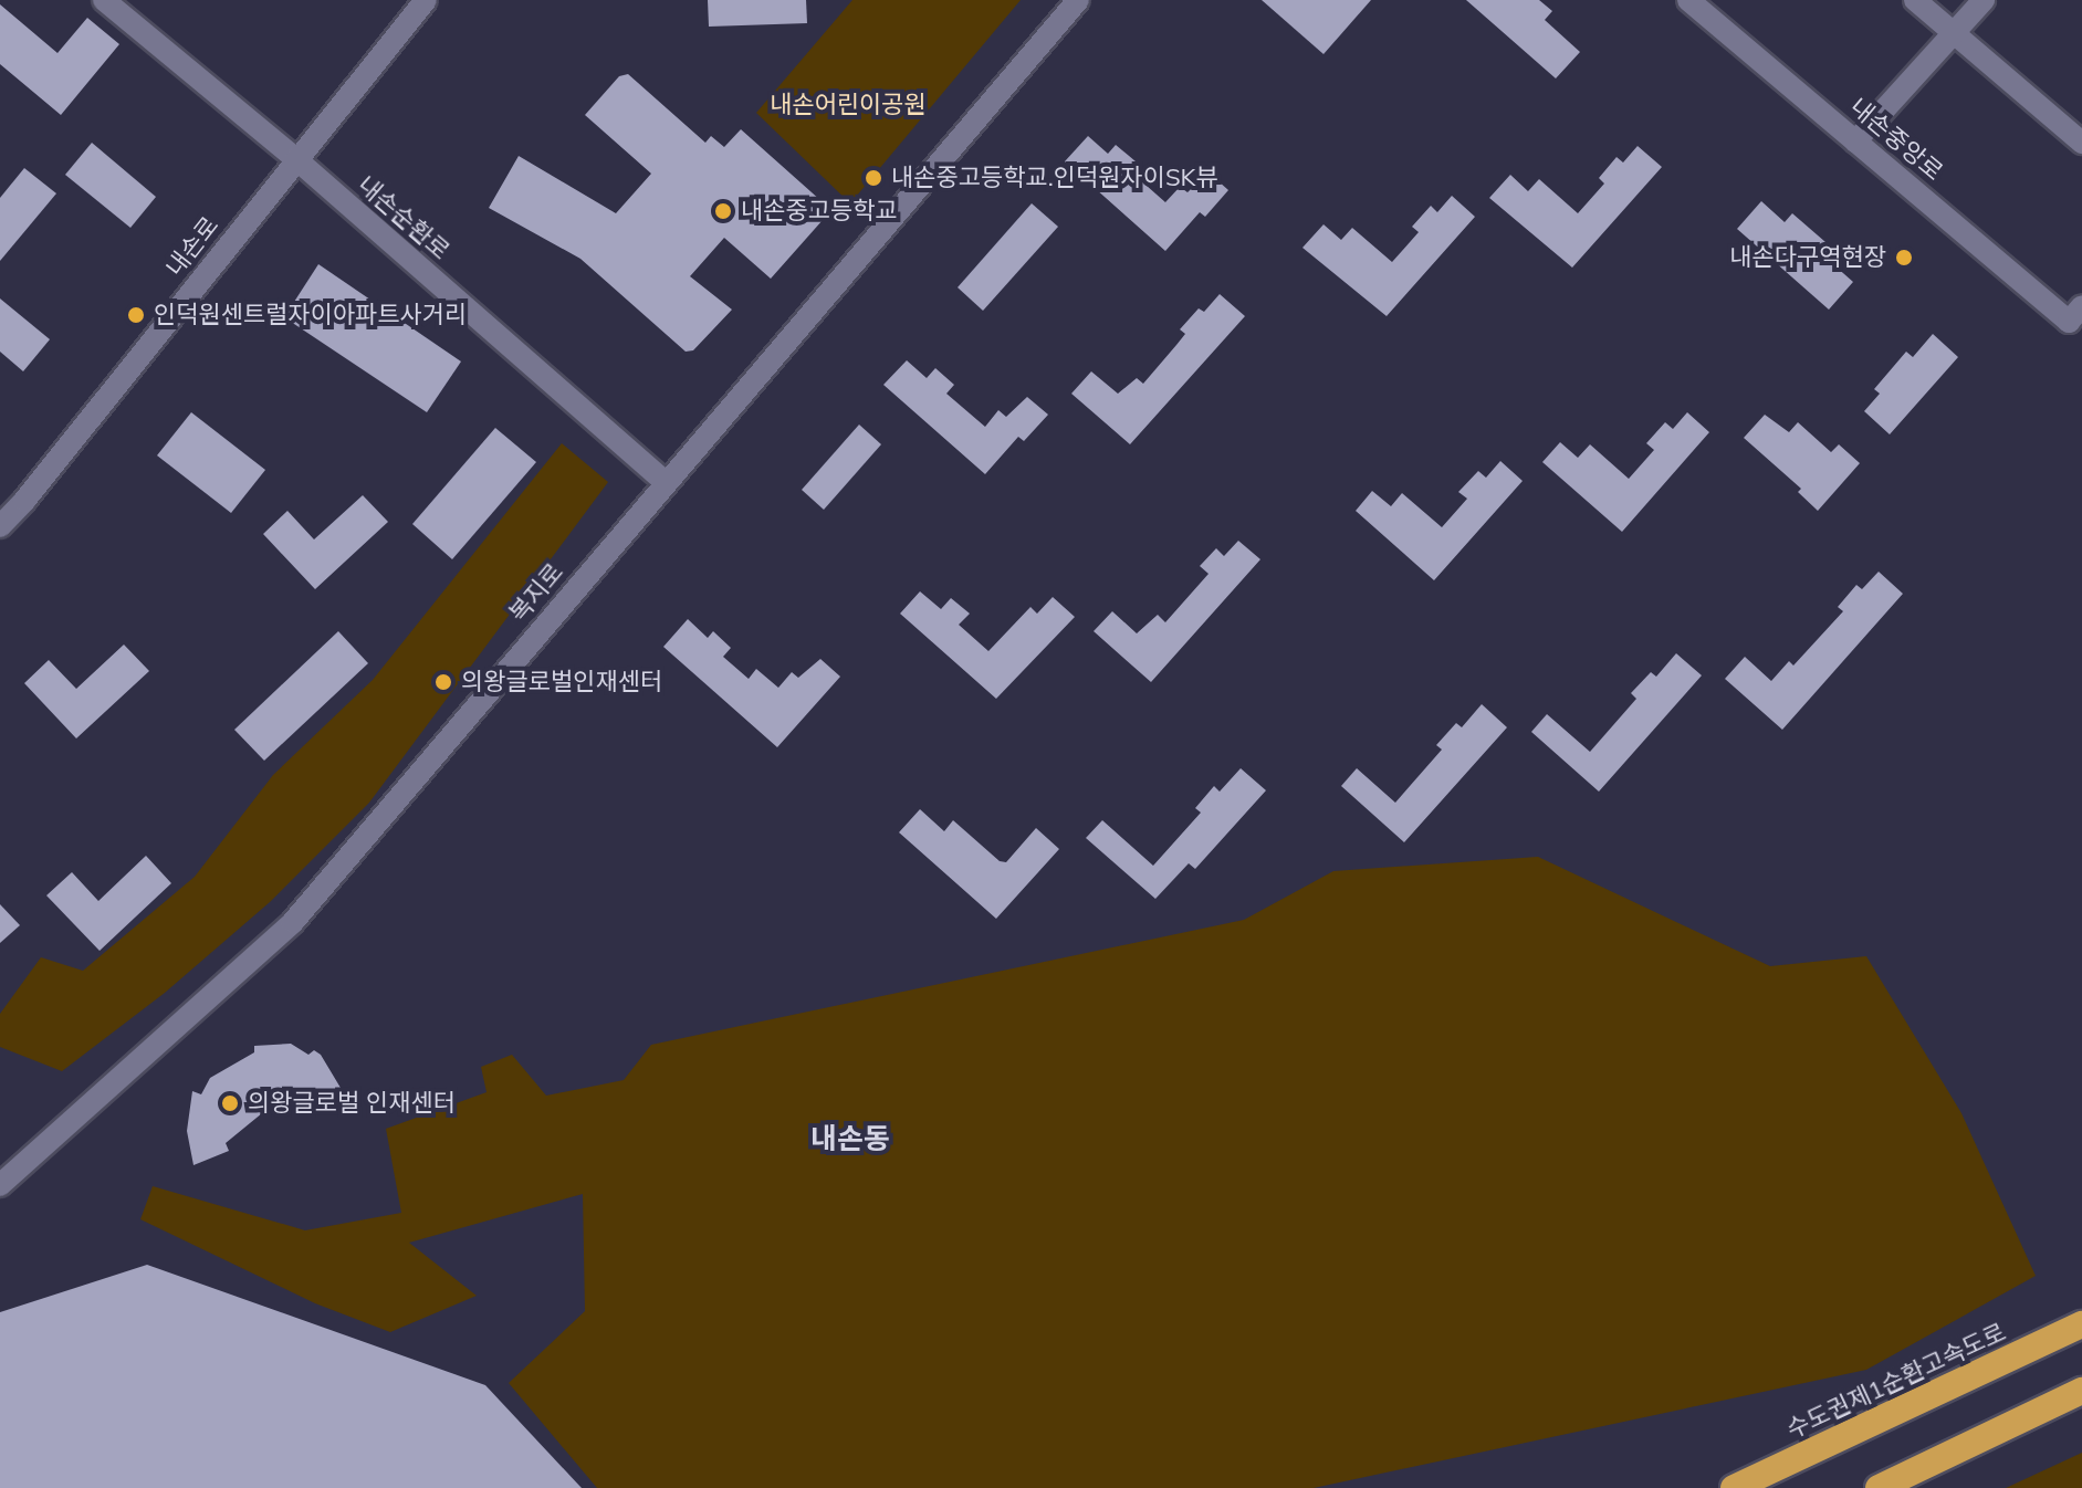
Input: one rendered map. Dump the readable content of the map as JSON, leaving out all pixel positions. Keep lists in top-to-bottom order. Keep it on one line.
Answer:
{"streets":{"highway":["수도권제1순환고속도로"],"street":["내손중앙로","내손순환로","내손로","복지로"]},"crossings":[["내손순환로","내손로"],["내손순환로","복지로"]],"districts":["내손동"],"parks":["내손어린이공원"],"places":["내손중고등학교.인덕원자이SK뷰","내손중고등학교","내손다구역현장","인덕원센트럴자이아파트사거리","의왕글로벌인재센터","의왕글로벌 인재센터"]}
